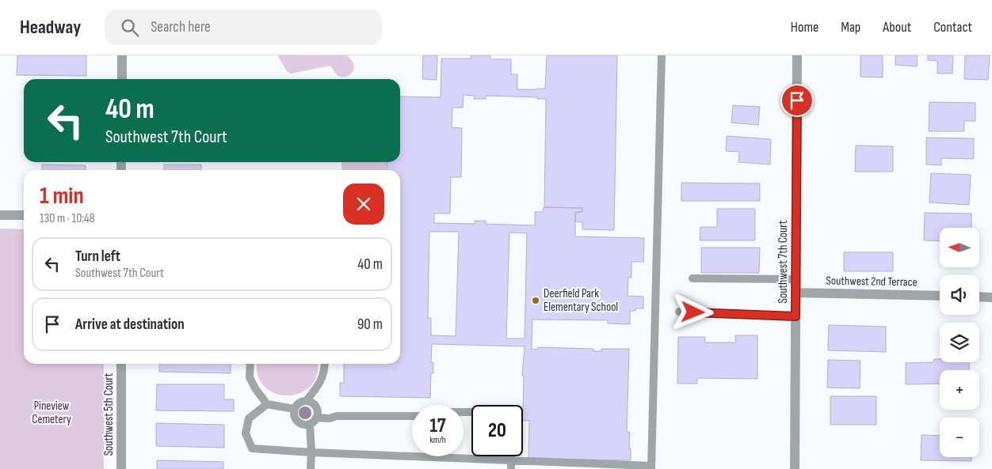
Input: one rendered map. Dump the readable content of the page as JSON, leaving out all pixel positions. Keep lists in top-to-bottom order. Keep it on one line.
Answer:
{"streets":{"street":["Southwest 7th Court","Southwest 2nd Terrace","Southwest 5th Court"]},"crossings":[["Southwest 7th Court","Southwest 2nd Terrace"]],"parks":["Pineview Cemetery"],"places":["Deerfield Park Elementary School"],"north":"left","page":{"header":"Headway","search":"Search here","nav":["Home","Map","About","Contact"],"turn":["40 m","Southwest 7th Court"],"heading":["1 min","130 m · 10:48"],"map_buttons":["+","−"],"list":[{"name":"Turn left","note":"Southwest 7th Court","value":"40 m"},{"name":"Arrive at destination","value":"90 m"}],"speed":"17 km/h","limit":"20"}}
